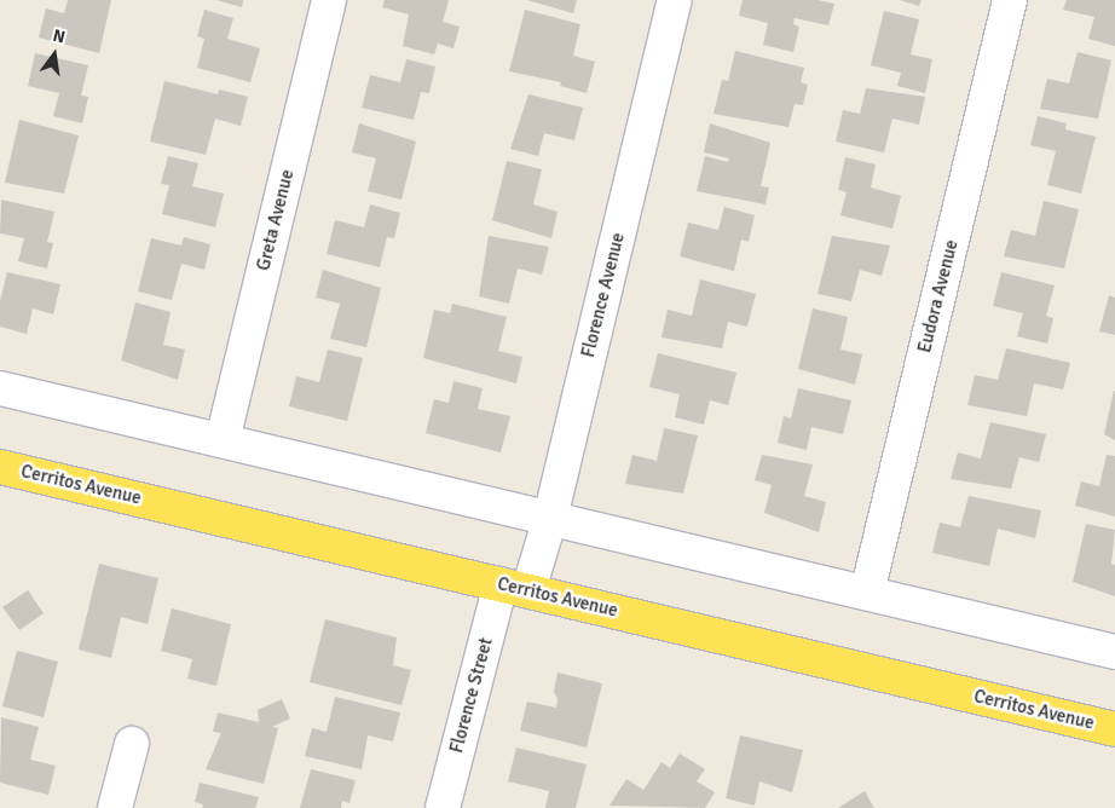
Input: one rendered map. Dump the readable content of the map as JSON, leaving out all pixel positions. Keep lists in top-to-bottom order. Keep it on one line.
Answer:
{"streets":{"main road":["Cerritos Avenue"],"street":["Greta Avenue","Florence Avenue","Eudora Avenue","Florence Street"]},"crossings":[["Florence Avenue","Cerritos Avenue"],["Florence Avenue","Florence Street"],["Cerritos Avenue","Florence Street"]],"north":"top"}
